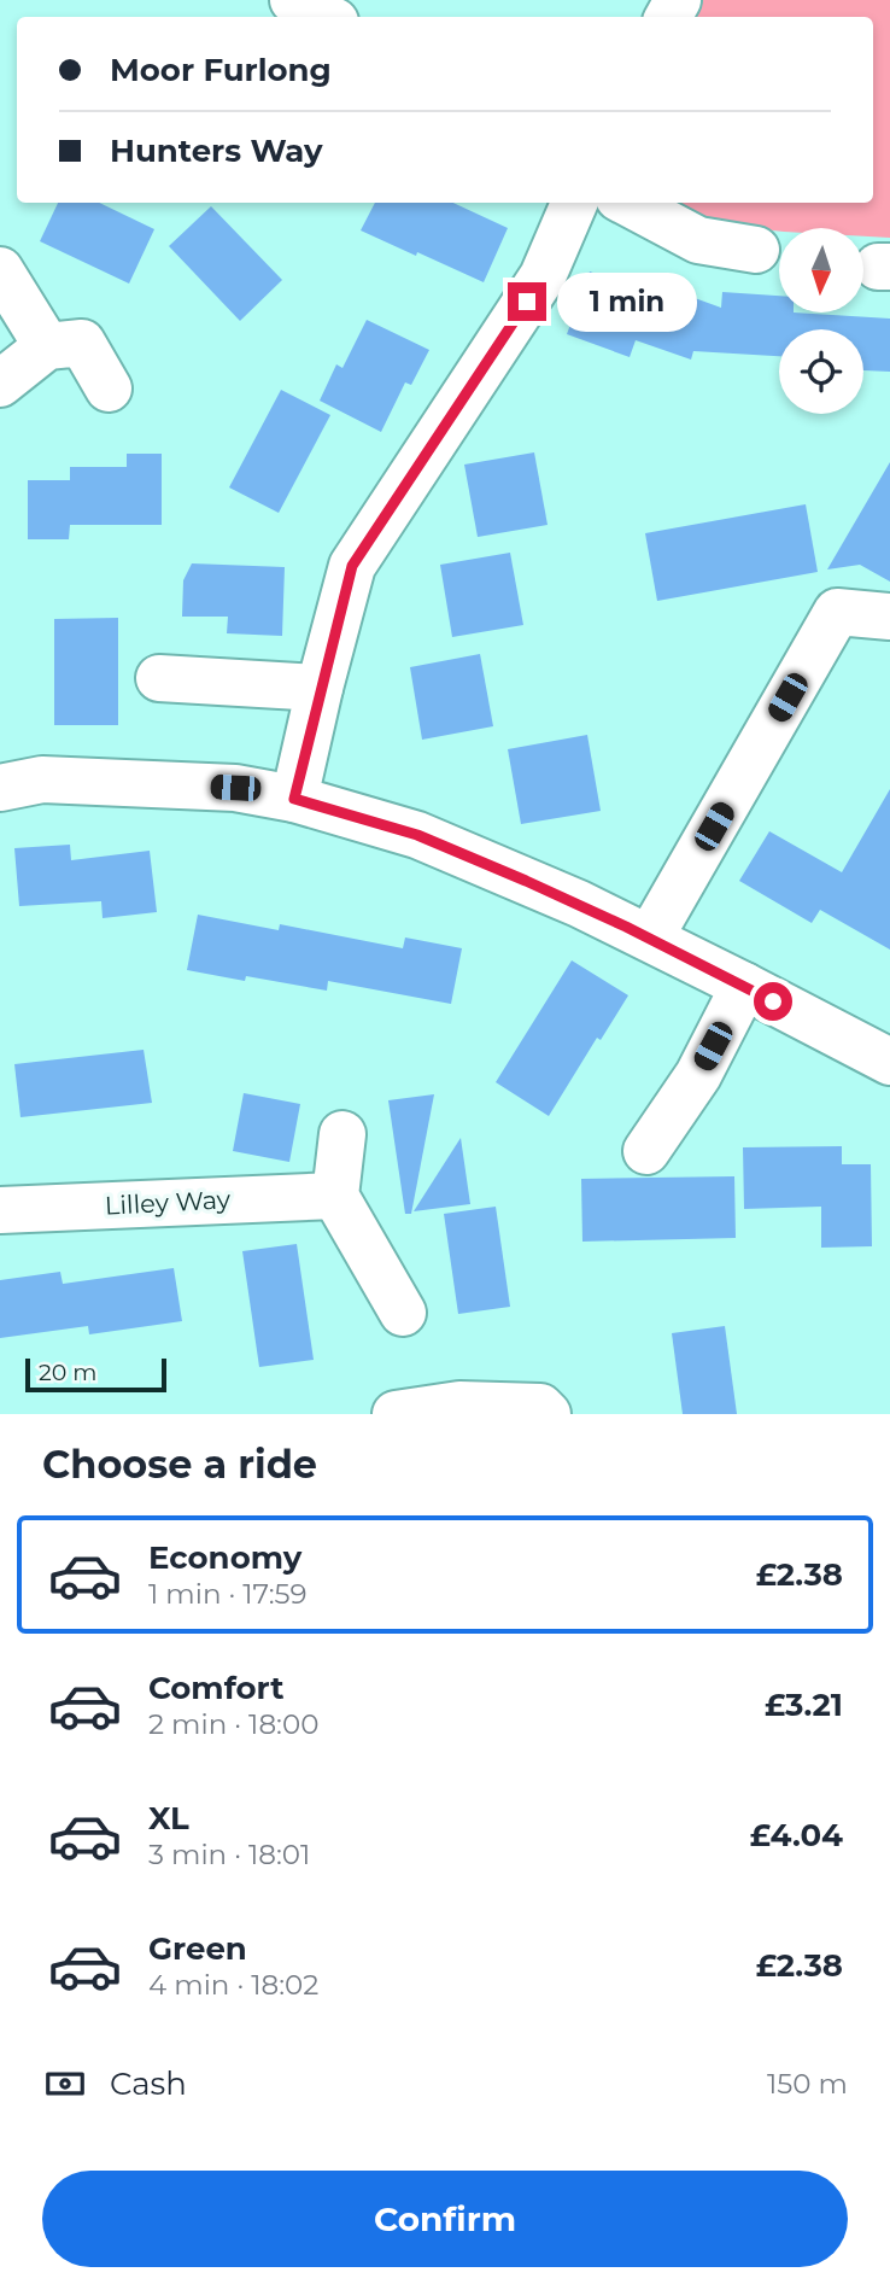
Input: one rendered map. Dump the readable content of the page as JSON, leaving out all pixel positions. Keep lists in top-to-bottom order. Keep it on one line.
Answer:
{"streets":{"street":["Lilley Way"]},"scale_bar":"20 m","north":"bottom","page":{"banner":["Moor Furlong","Hunters Way"],"bubble":"1 min","scale":"20 m","heading":"Choose a ride","list":[{"name":"Economy","note":"1 min · 17:59","value":"£2.38"},{"name":"Comfort","note":"2 min · 18:00","value":"£3.21"},{"name":"XL","note":"3 min · 18:01","value":"£4.04"},{"name":"Green","note":"4 min · 18:02","value":"£2.38"}],"pay":["Cash","150 m"],"buttons":"Confirm"}}
